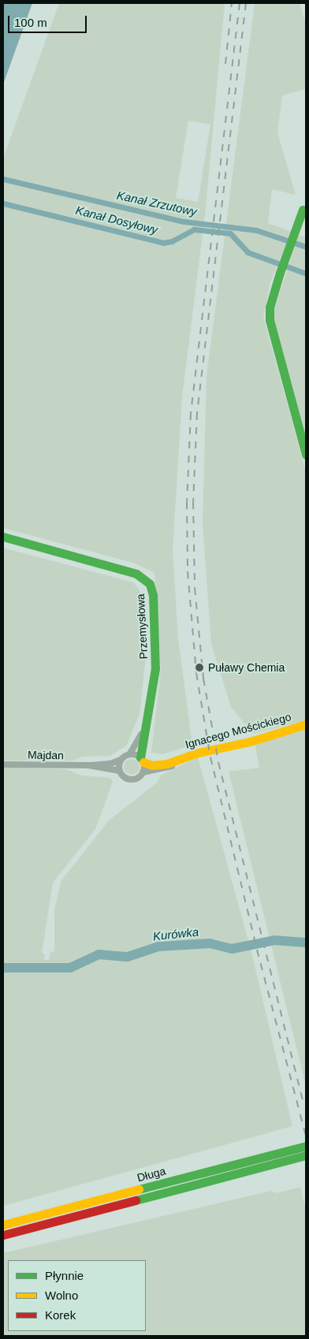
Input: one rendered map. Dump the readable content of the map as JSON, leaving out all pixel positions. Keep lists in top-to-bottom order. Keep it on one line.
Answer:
{"streets":{"main road":["Przemysłowa","Ignacego Mościckiego","Długa"],"street":["Majdan"]},"crossings":[["Przemysłowa","Ignacego Mościckiego"],["Przemysłowa","Majdan"],["Ignacego Mościckiego","Majdan"]],"water":["Kanał Zrzutowy","Kanał Dosyłowy","Kurówka"],"places":["Puławy Chemia"],"legend":["Płynnie","Wolno","Korek"],"scale_bar":"100 m"}
